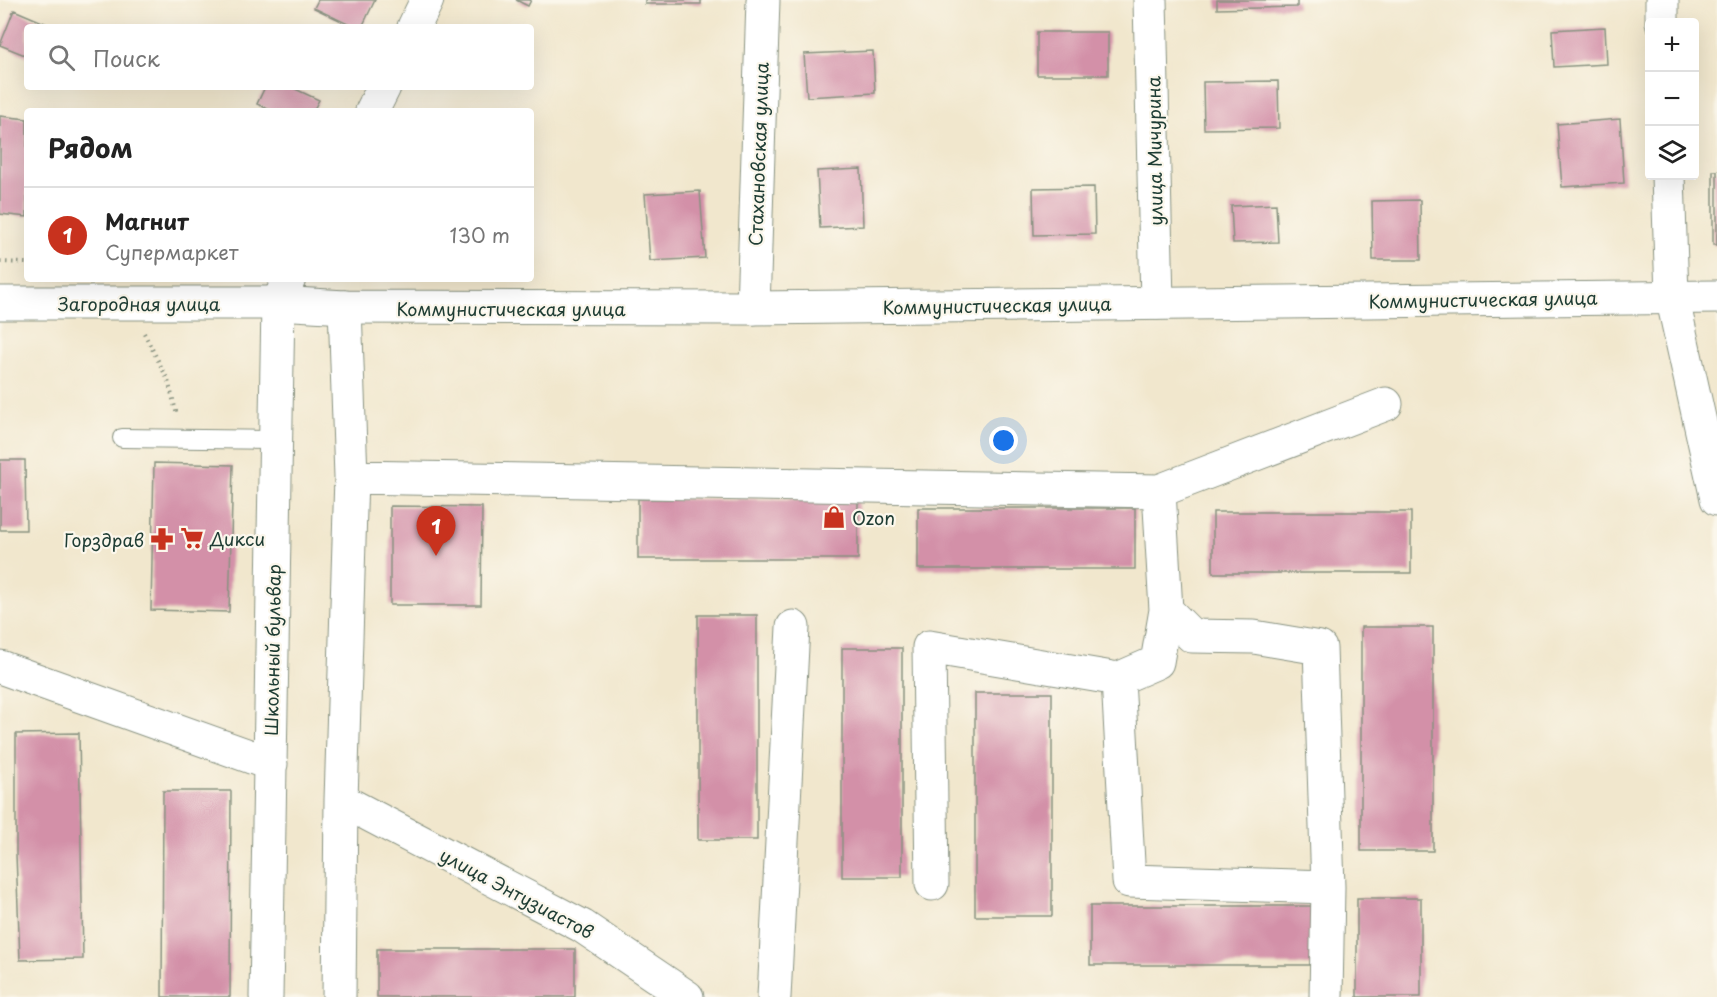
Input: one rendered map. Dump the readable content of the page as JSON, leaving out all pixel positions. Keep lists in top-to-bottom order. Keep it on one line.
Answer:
{"streets":{"street":["улица Мичурина","Стахановская улица","Коммунистическая улица","Загородная улица","Школьный бульвар","улица Энтузиастов"]},"crossings":[["улица Мичурина","Коммунистическая улица"],["Стахановская улица","Коммунистическая улица"],["Коммунистическая улица","Загородная улица"],["Коммунистическая улица","Школьный бульвар"],["Загородная улица","Школьный бульвар"]],"places":{"shop":["Ozon"],"supermarket":["Дикси"],"pharmacy":["Горздрав"]},"page":{"map_buttons":["+","−"],"search":"Поиск","heading":"Рядом","list":[{"mark":"1","name":"Магнит","note":"Супермаркет","value":"130 m"}],"pins":"1"}}
